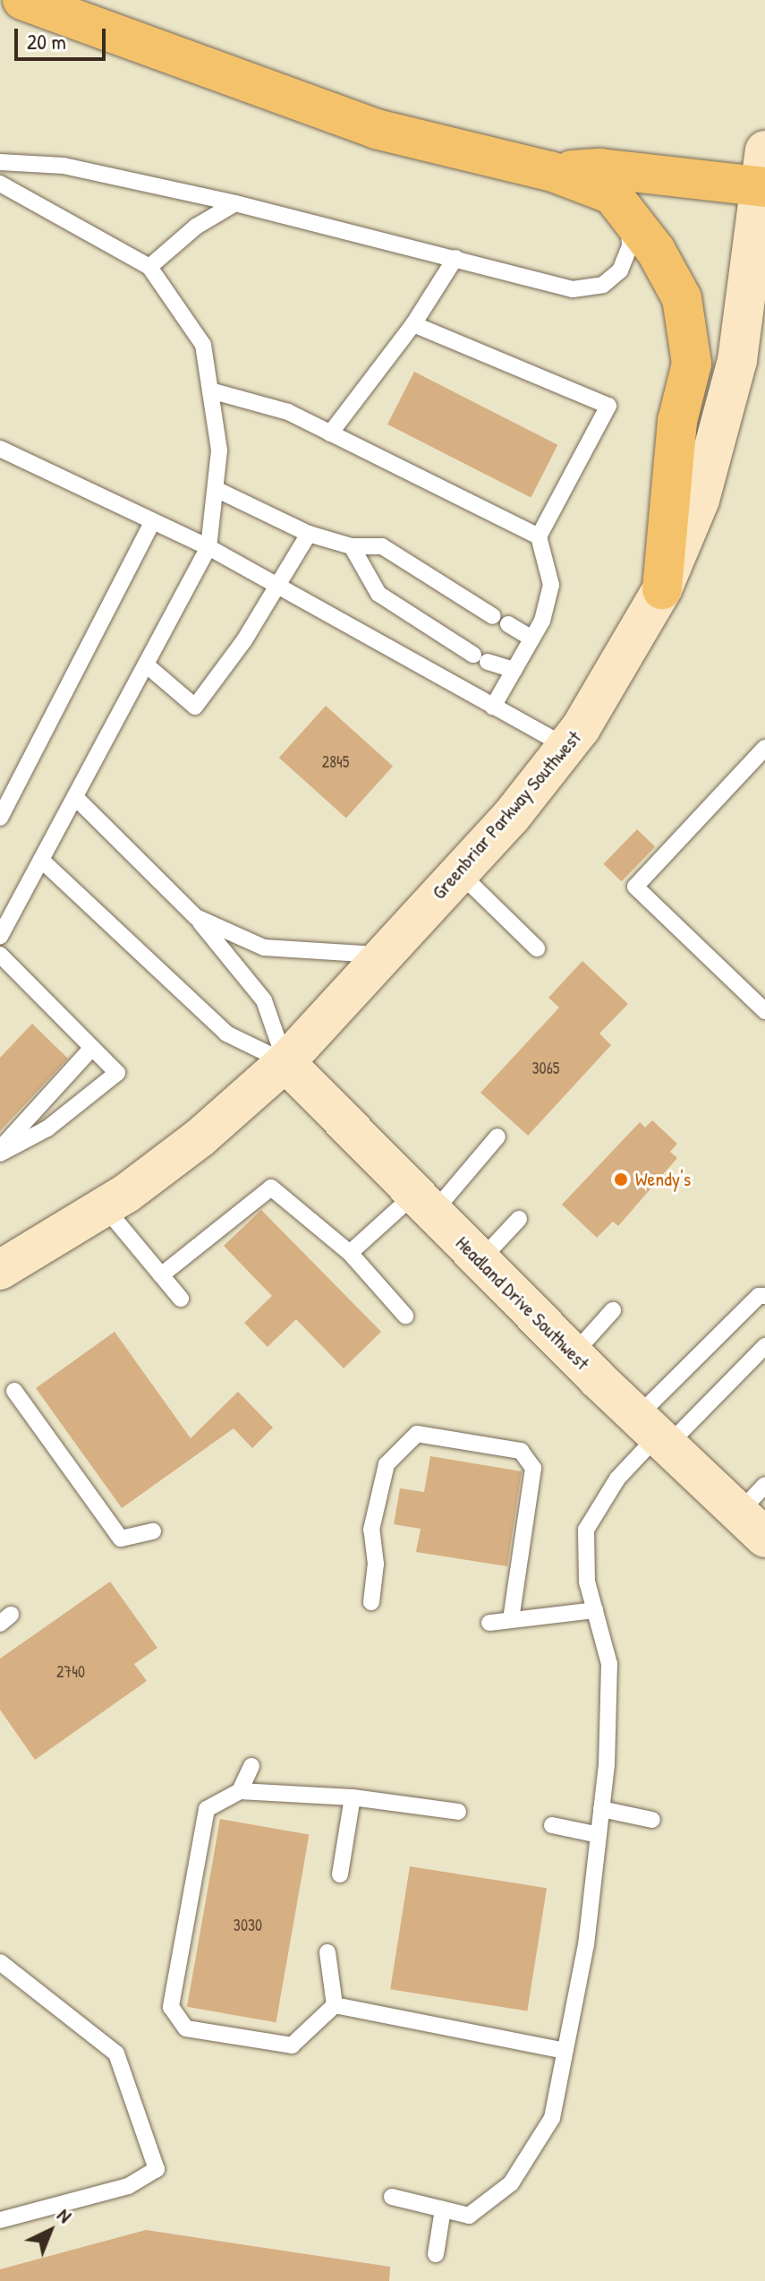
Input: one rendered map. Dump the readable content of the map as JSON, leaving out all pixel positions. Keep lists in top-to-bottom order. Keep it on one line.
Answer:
{"streets":{"main road":["Greenbriar Parkway Southwest","Headland Drive Southwest"]},"crossings":[["Greenbriar Parkway Southwest","Headland Drive Southwest"]],"places":["Wendy's"],"house_numbers":["2845","3065","2740","3030"],"scale_bar":"20 m","north":"top right"}
